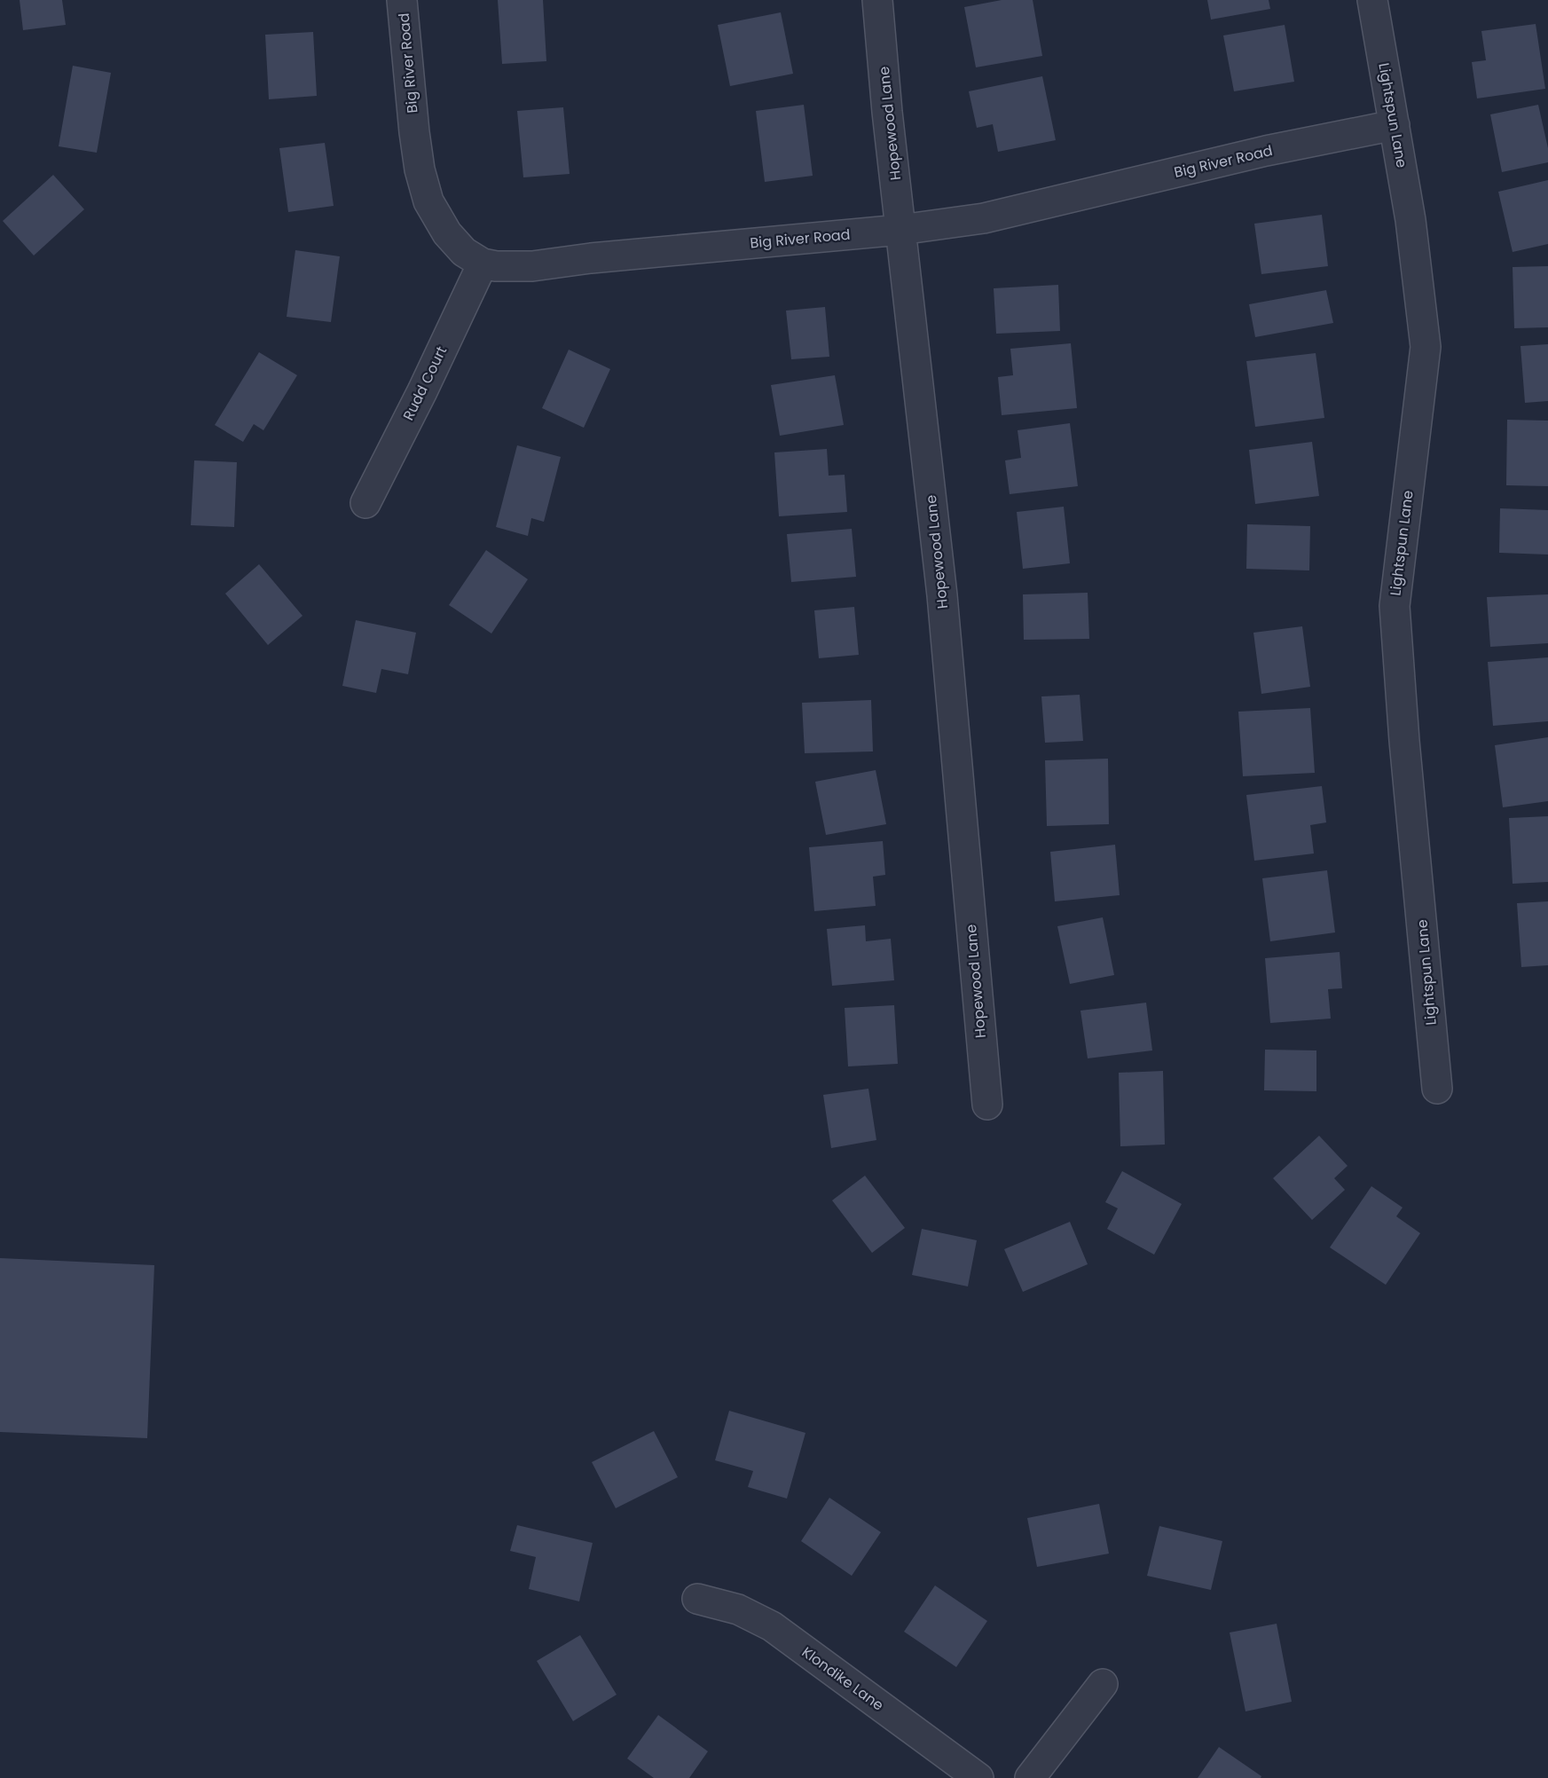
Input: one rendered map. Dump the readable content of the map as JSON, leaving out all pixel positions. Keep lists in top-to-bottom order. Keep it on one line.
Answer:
{"streets":{"street":["Big River Road","Lightspun Lane","Hopewood Lane","Rudd Court","Klondike Lane"]},"crossings":[["Big River Road","Lightspun Lane"],["Big River Road","Hopewood Lane"],["Big River Road","Rudd Court"]]}
